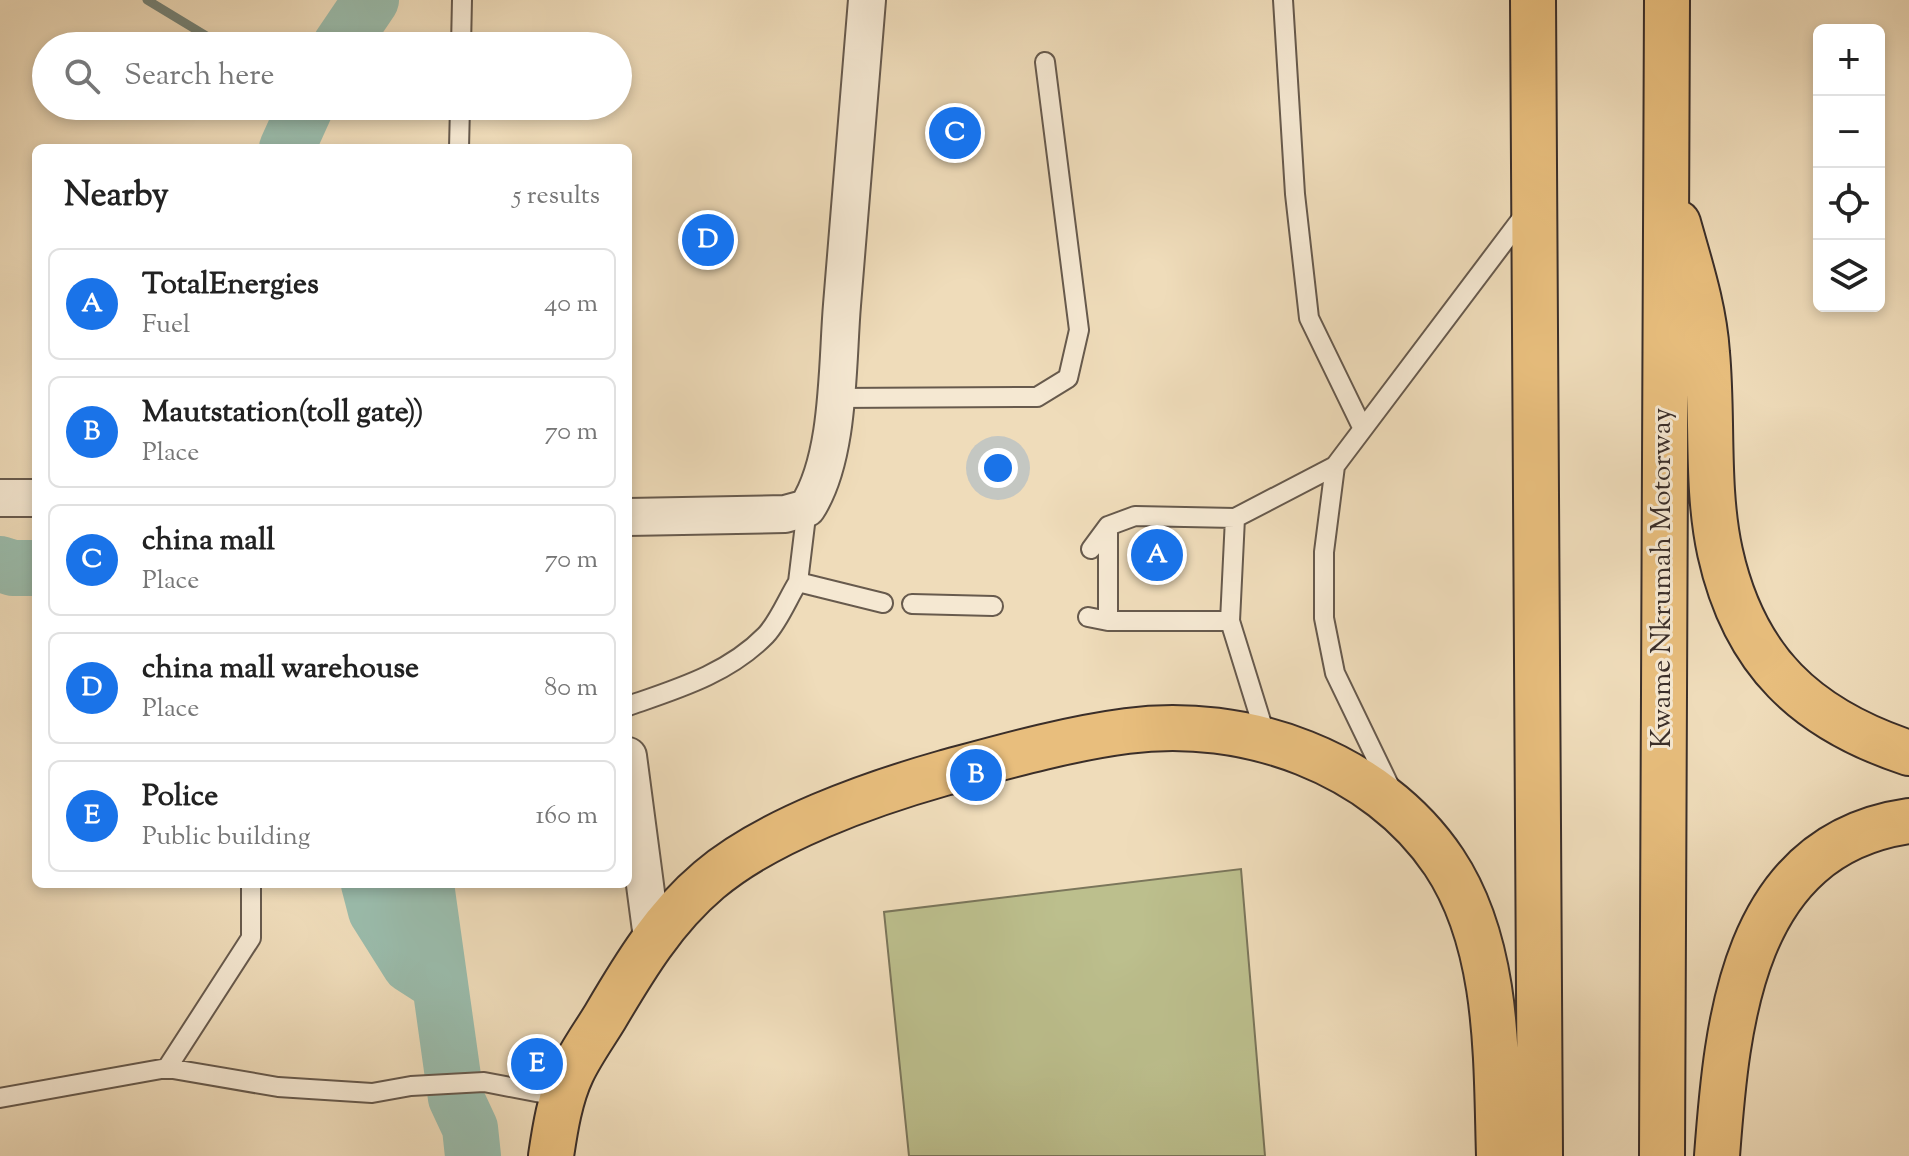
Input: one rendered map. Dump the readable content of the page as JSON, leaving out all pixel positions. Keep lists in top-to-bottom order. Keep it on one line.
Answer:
{"streets":{"highway":["Kwame Nkrumah Motorway"]},"page":{"map_buttons":["+","−"],"search":"Search here","pins":["C","D","A","B","E"],"heading":["Nearby","5 results"],"list":[{"mark":"A","name":"TotalEnergies","note":"Fuel","value":"40 m"},{"mark":"B","name":"Mautstation(toll gate))","note":"Place","value":"70 m"},{"mark":"C","name":"china mall","note":"Place","value":"70 m"},{"mark":"D","name":"china mall warehouse","note":"Place","value":"80 m"},{"mark":"E","name":"Police","note":"Public building","value":"160 m"}]}}
